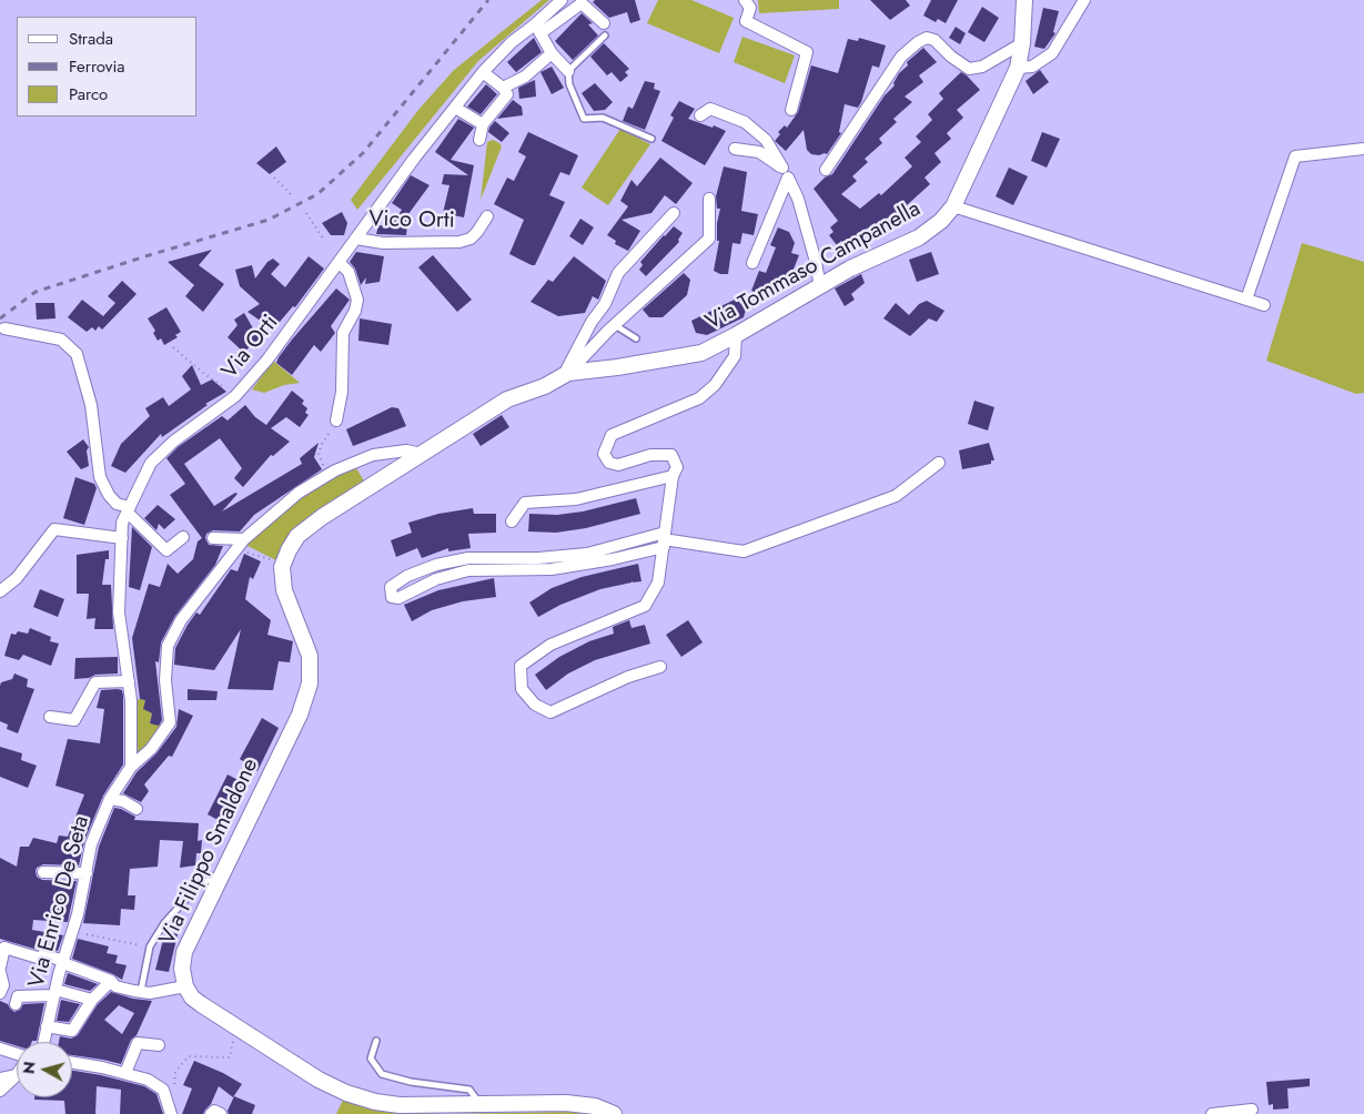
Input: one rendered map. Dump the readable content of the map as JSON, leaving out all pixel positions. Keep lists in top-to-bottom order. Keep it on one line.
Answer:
{"streets":{"street":["Vico Orti","Via Tommaso Campanella","Via Orti","Via Filippo Smaldone","Via Enrico De Seta"]},"crossings":[["Vico Orti","Via Orti"],["Via Orti","Via Enrico De Seta"]],"legend":["Strada","Ferrovia","Parco"],"north":"left"}
